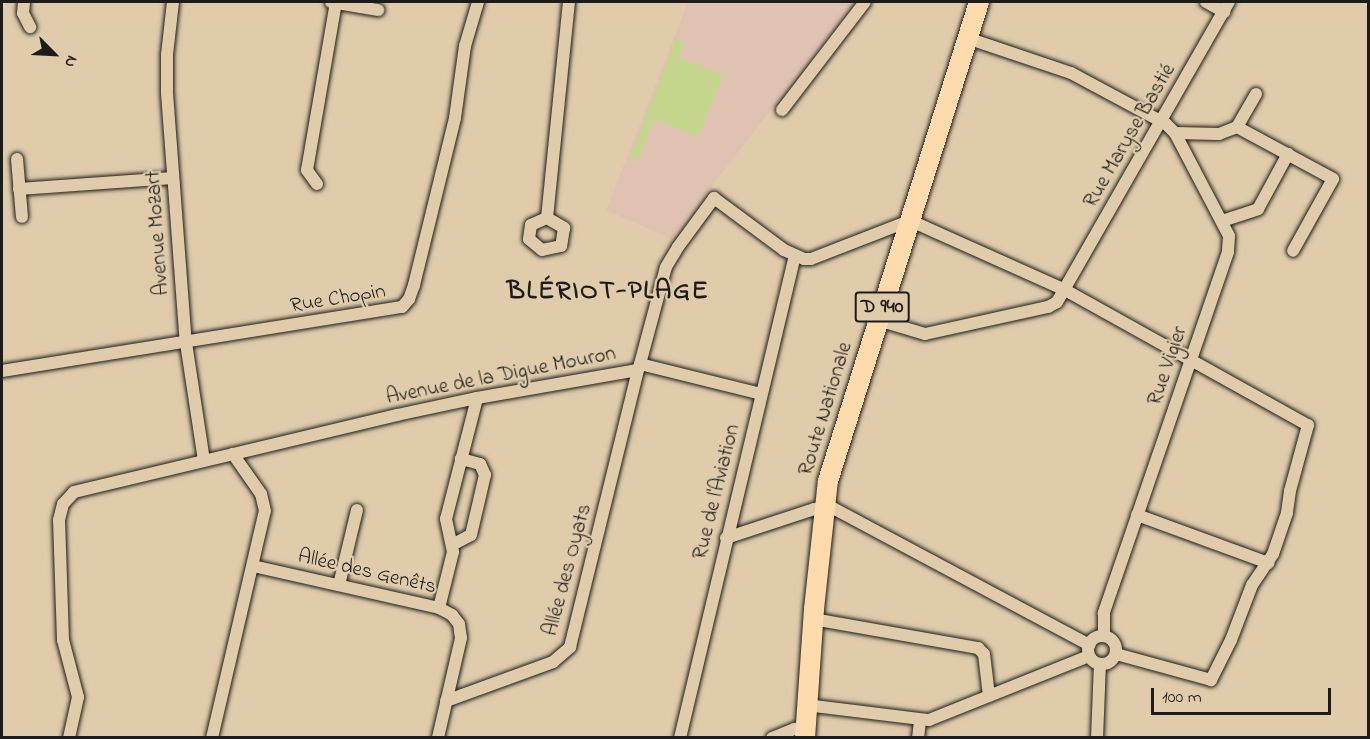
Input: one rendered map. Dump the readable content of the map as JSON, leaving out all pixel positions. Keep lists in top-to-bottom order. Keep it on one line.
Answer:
{"streets":{"main road":["D 940","Route Nationale"],"street":["Rue Maryse Bastié","Avenue Mozart","Rue Chopin","Rue Vigier","Avenue de la Digue Mouron","Rue de l'Aviation","Allée des Oyats","Allée des Genêts"]},"crossings":[["Rue Maryse Bastié","Rue Vigier"],["Avenue Mozart","Rue Chopin"],["Avenue Mozart","Avenue de la Digue Mouron"],["Rue Vigier","Route Nationale"],["Avenue de la Digue Mouron","Rue de l'Aviation"],["Avenue de la Digue Mouron","Allée des Oyats"],["Rue de l'Aviation","Allée des Oyats"],["Allée des Oyats","Allée des Genêts"]],"districts":["BLÉRIOT-PLAGE"],"scale_bar":"100 m","north":"bottom right"}
